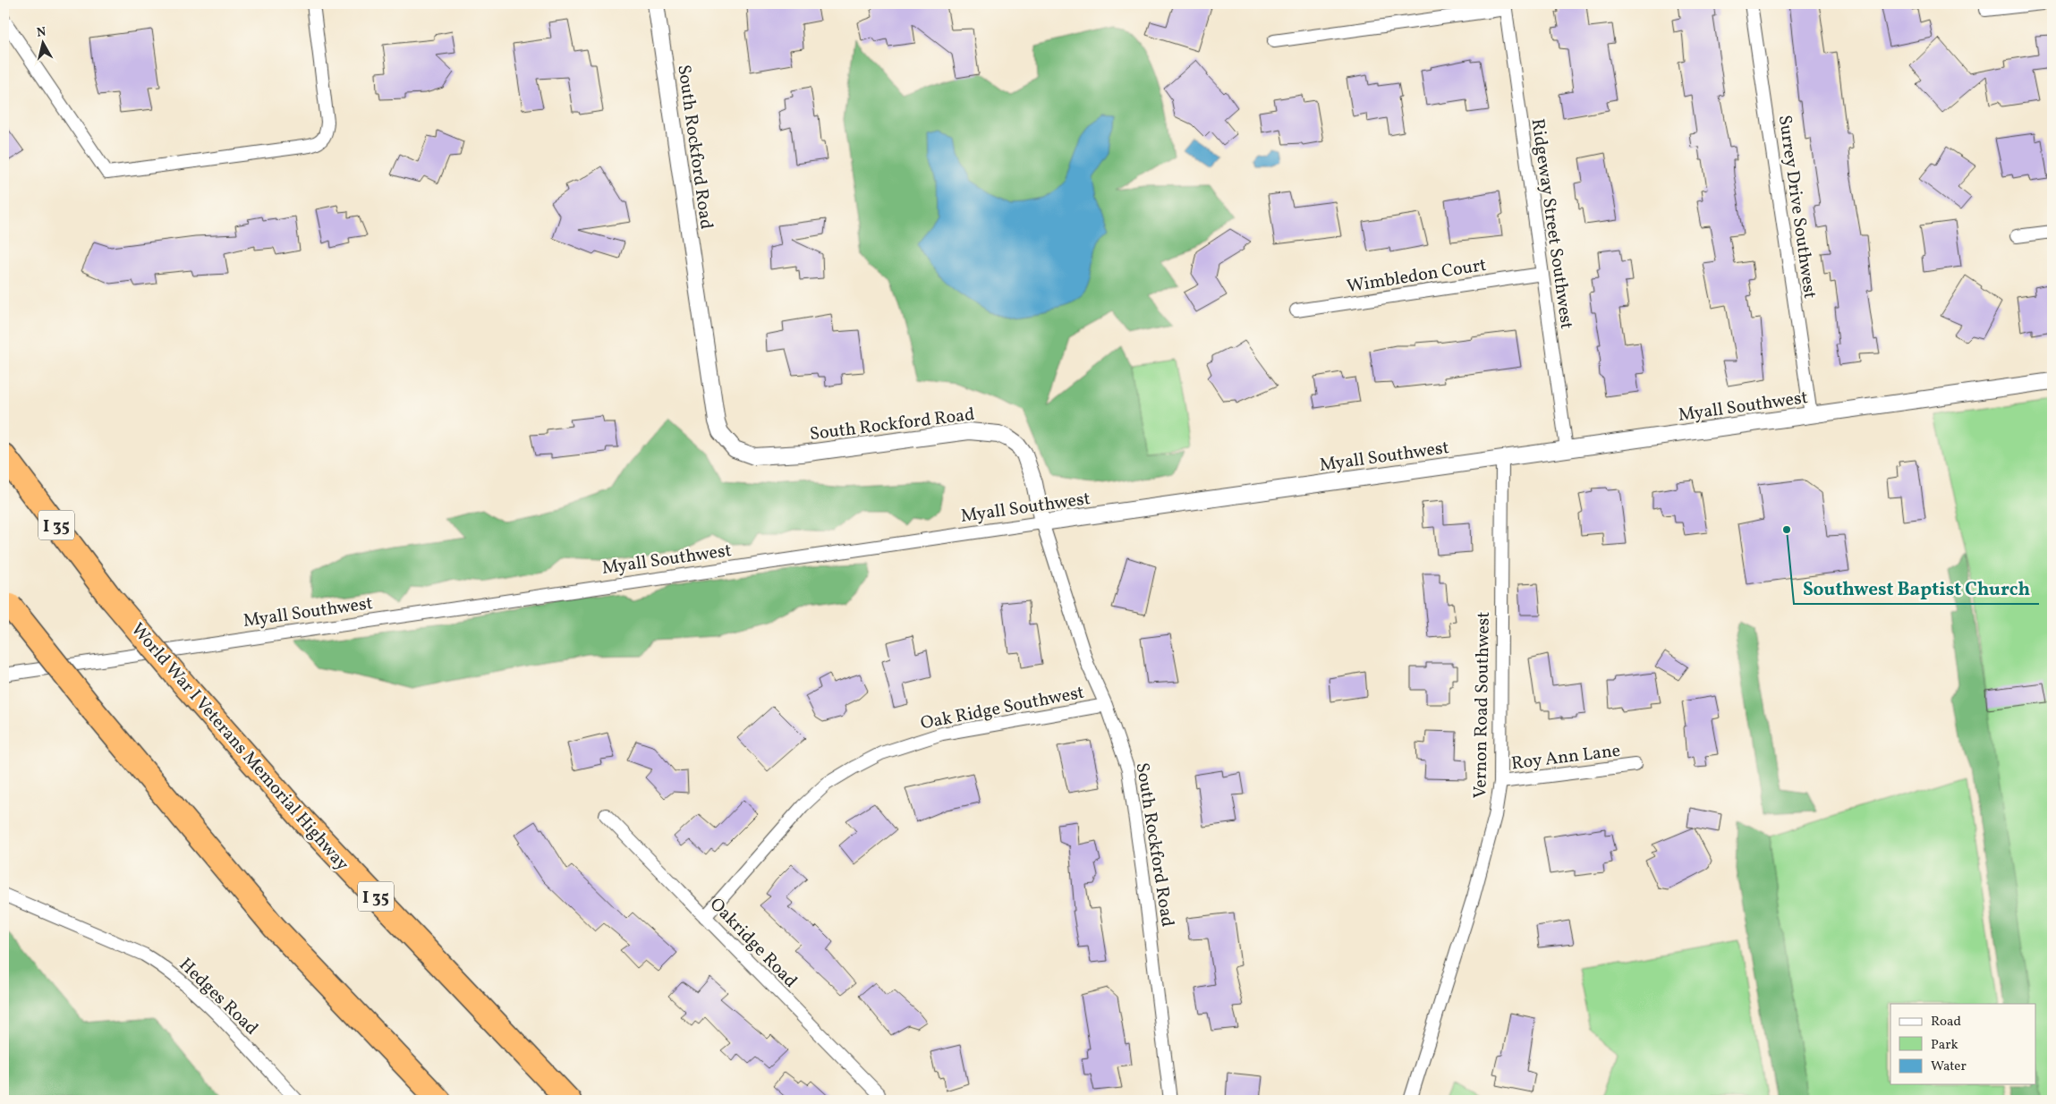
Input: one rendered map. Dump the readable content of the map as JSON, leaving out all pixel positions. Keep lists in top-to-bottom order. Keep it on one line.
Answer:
{"streets":{"highway":["I 35","World War I Veterans Memorial Highway"],"street":["South Rockford Road","Surrey Drive Southwest","Ridgeway Street Southwest","Wimbledon Court","Myall Southwest","Vernon Road Southwest","Oak Ridge Southwest","Roy Ann Lane","Oakridge Road","Hedges Road"]},"crossings":[["South Rockford Road","Myall Southwest"],["South Rockford Road","Oak Ridge Southwest"],["Surrey Drive Southwest","Myall Southwest"],["Ridgeway Street Southwest","Wimbledon Court"],["Ridgeway Street Southwest","Myall Southwest"],["Myall Southwest","Vernon Road Southwest"],["Vernon Road Southwest","Roy Ann Lane"],["Oak Ridge Southwest","Oakridge Road"]],"places":["Southwest Baptist Church"],"legend":["Road","Park","Water"],"north":"top"}
